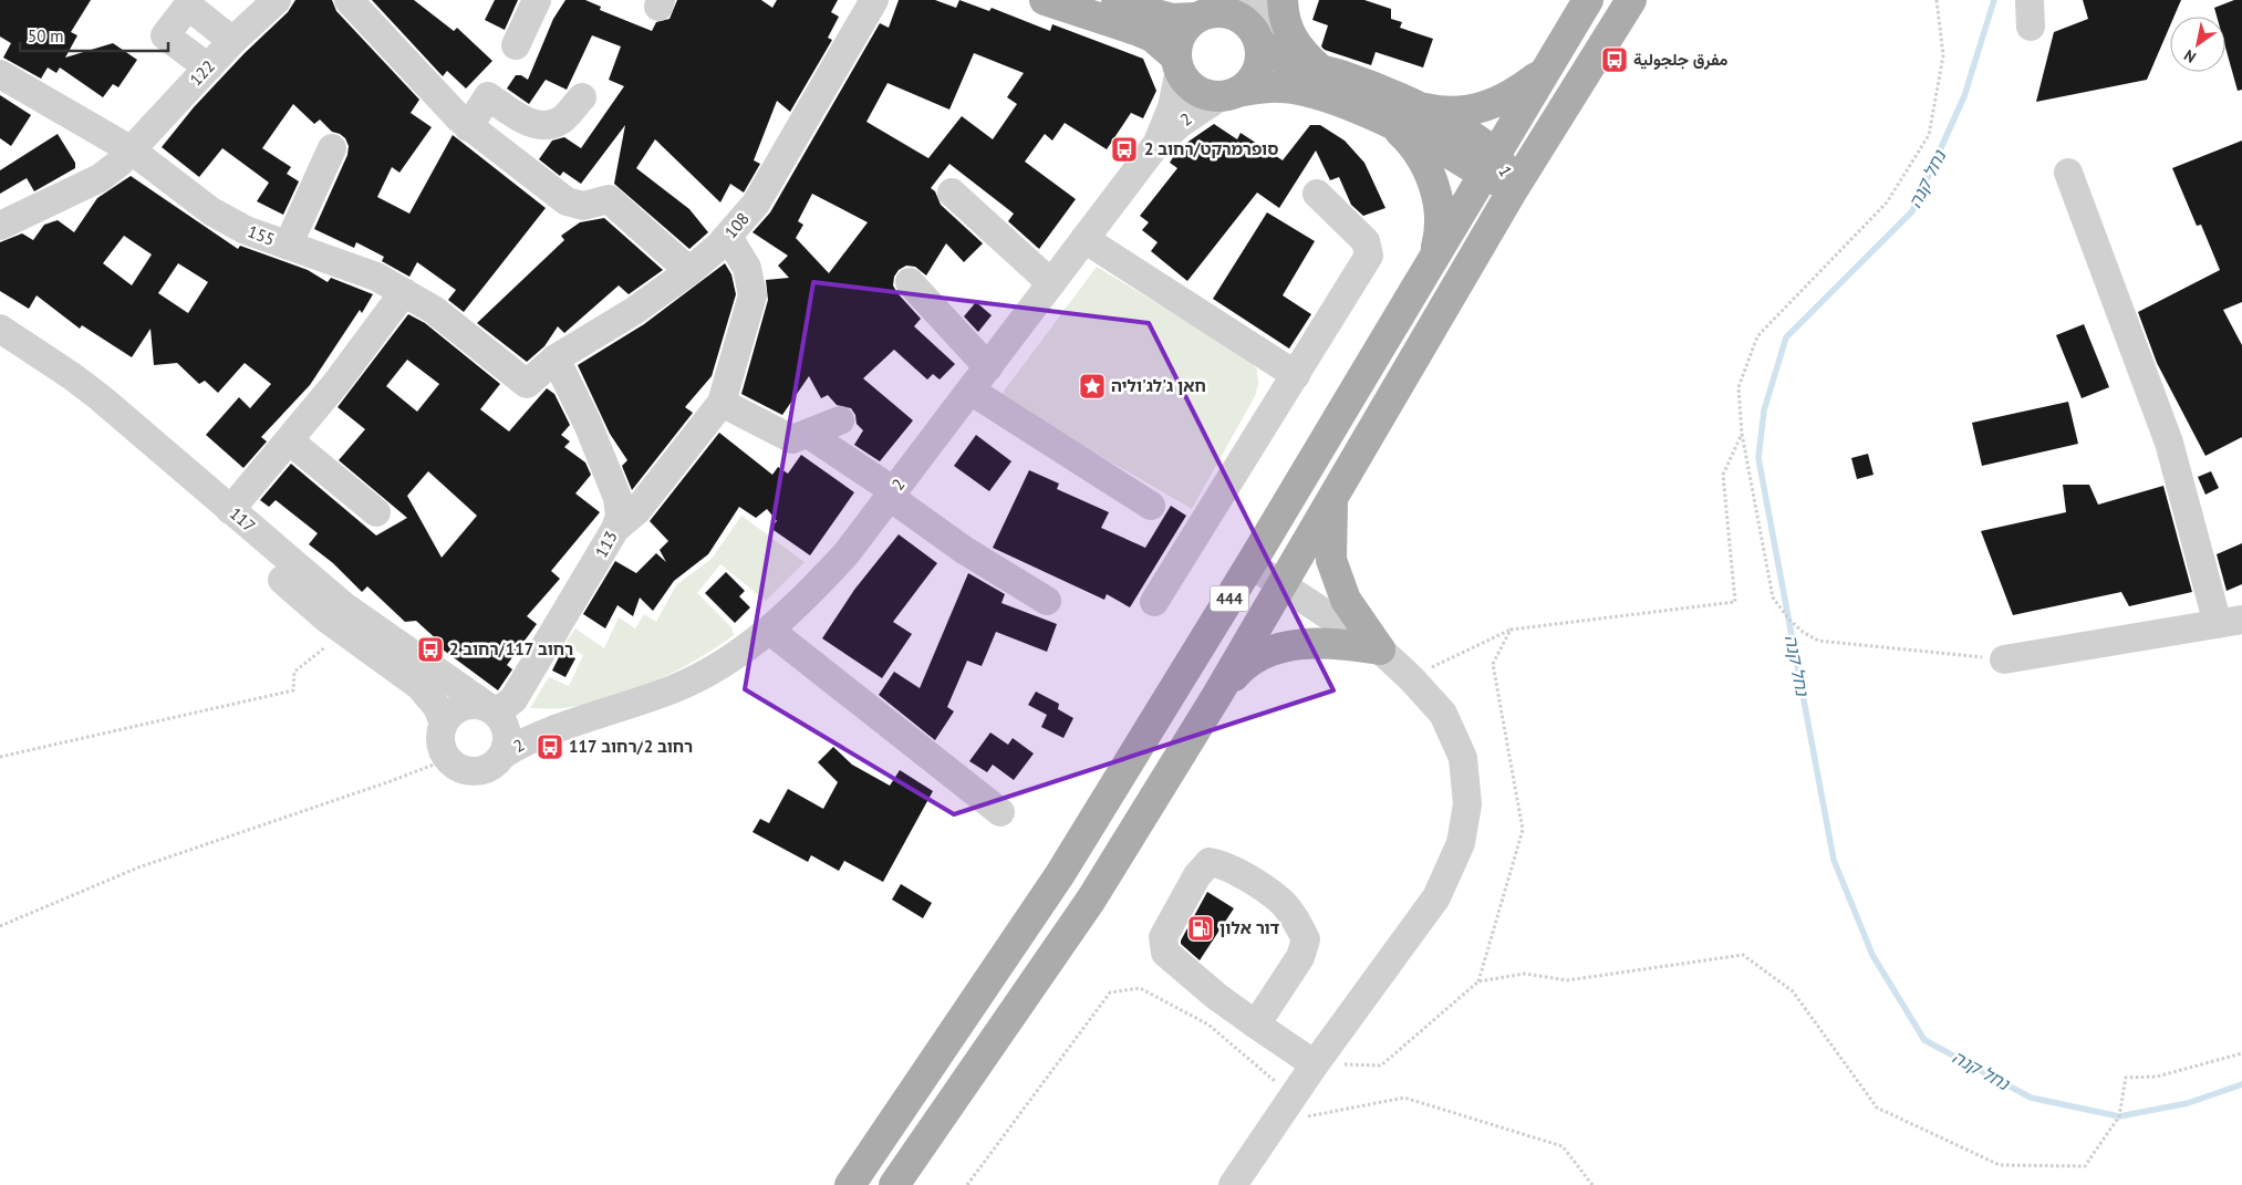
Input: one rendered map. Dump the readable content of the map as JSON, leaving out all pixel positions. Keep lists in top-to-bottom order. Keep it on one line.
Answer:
{"streets":{"main road":["1","444"],"street":["122","2","108","155","117","113"]},"crossings":[["122","155"],["2","1"],["2","117"],["2","113"],["1","444"],["108","155"],["108","113"],["117","113"]],"water":["נחל קנה"],"places":{"bus stop":["مفرق جلجولية","סופרמרקט/רחוב 2","רחוב 117/רחוב 2","רחוב 2/רחוב 117"],"place":["חאן ג'לג'וליה"],"fuel station":["דור אלון"]},"scale_bar":"50 m","north":"bottom left"}
